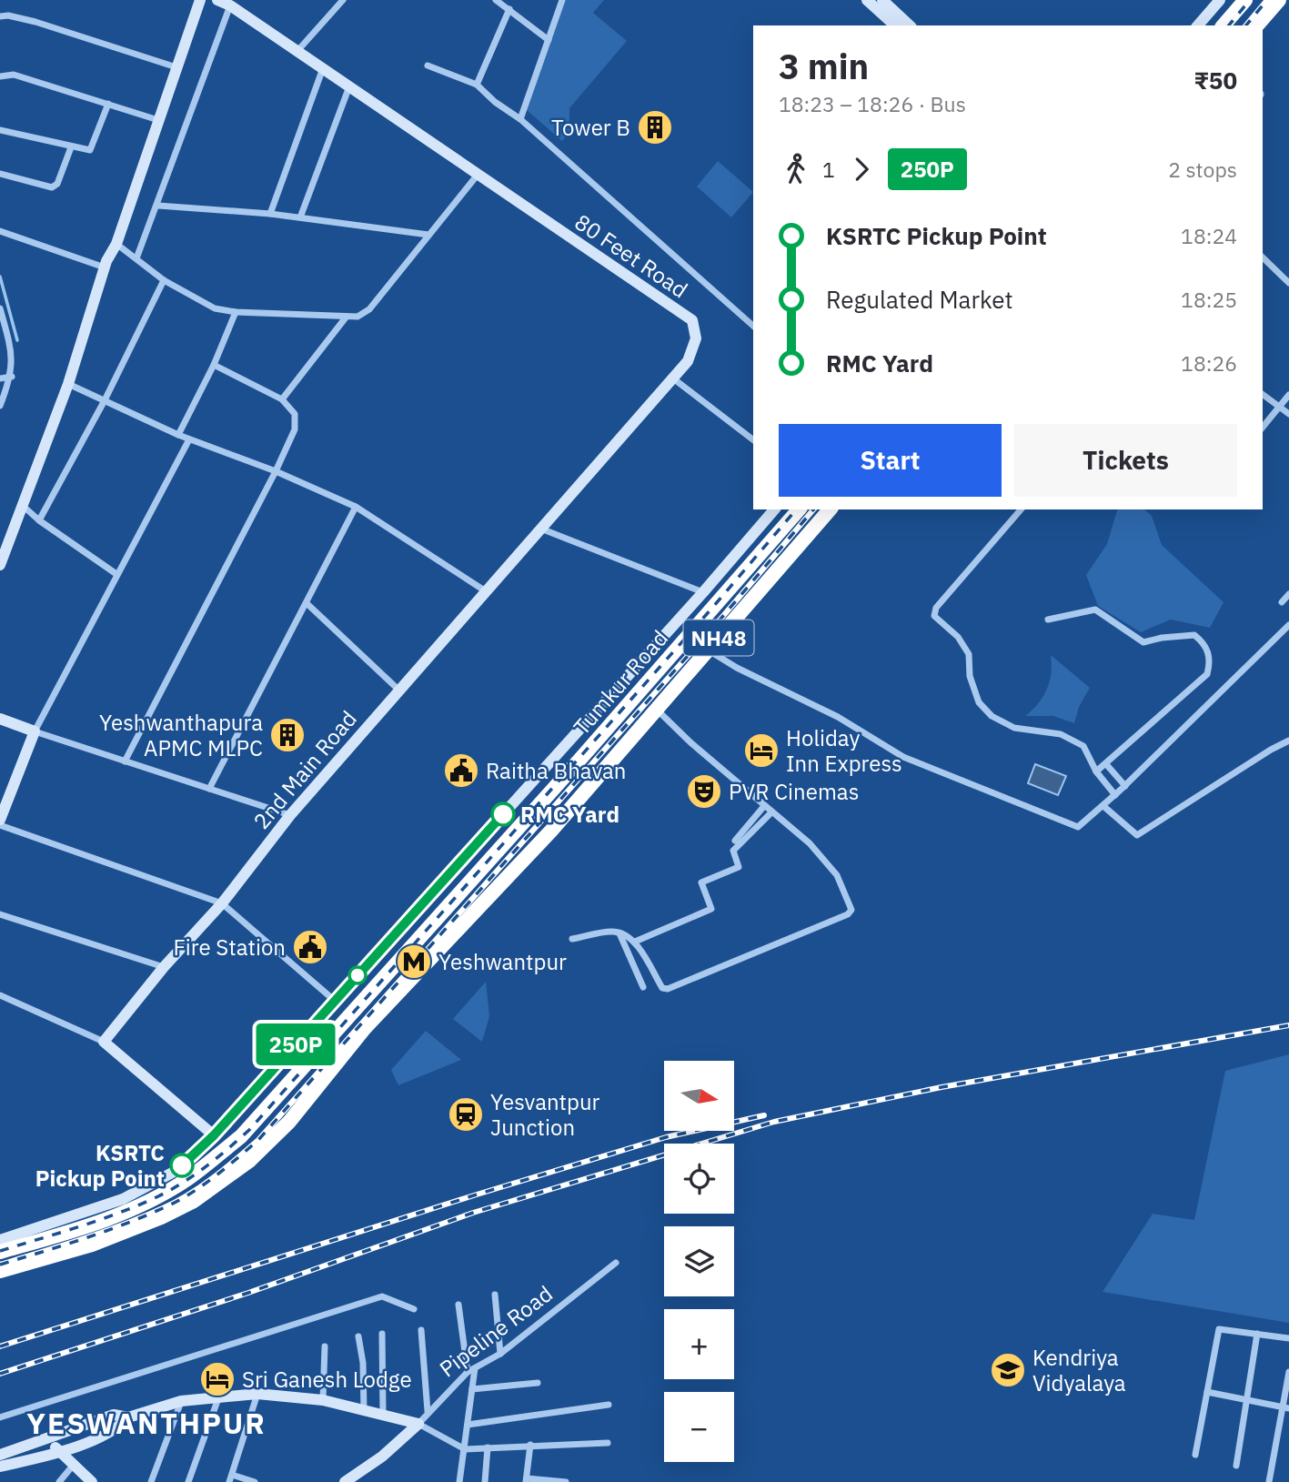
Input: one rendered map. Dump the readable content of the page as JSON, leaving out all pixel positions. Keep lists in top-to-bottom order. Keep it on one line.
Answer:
{"streets":{"highway":["NH48","Tumkur Road"],"street":["80 Feet Road","2nd Main Road","Pipeline Road"]},"crossings":[["80 Feet Road","2nd Main Road"]],"districts":["YESWANTHPUR"],"places":{"building":["Tower B","Yeshwanthapura APMC MLPC"],"hotel":["Holiday Inn Express","Sri Ganesh Lodge"],"public building":["Raitha Bhavan","Fire Station"],"theatre":["PVR Cinemas"],"other":["RMC Yard","KSRTC Pickup Point"],"metro station":["Yeshwantpur"],"station":["Yesvantpur Junction"],"school or university":["Kendriya Vidyalaya"]},"lines":["bus line 250P"],"north":"right","page":{"on_map":"250P","heading":["3 min","18:23 – 18:26 · Bus","₹50"],"legs":["1","250P","2 stops"],"list":[{"name":"KSRTC Pickup Point","value":"18:24"},{"name":"Regulated Market","value":"18:25"},{"name":"RMC Yard","value":"18:26"}],"buttons":["Start","Tickets"],"map_buttons":["+","−"]}}
